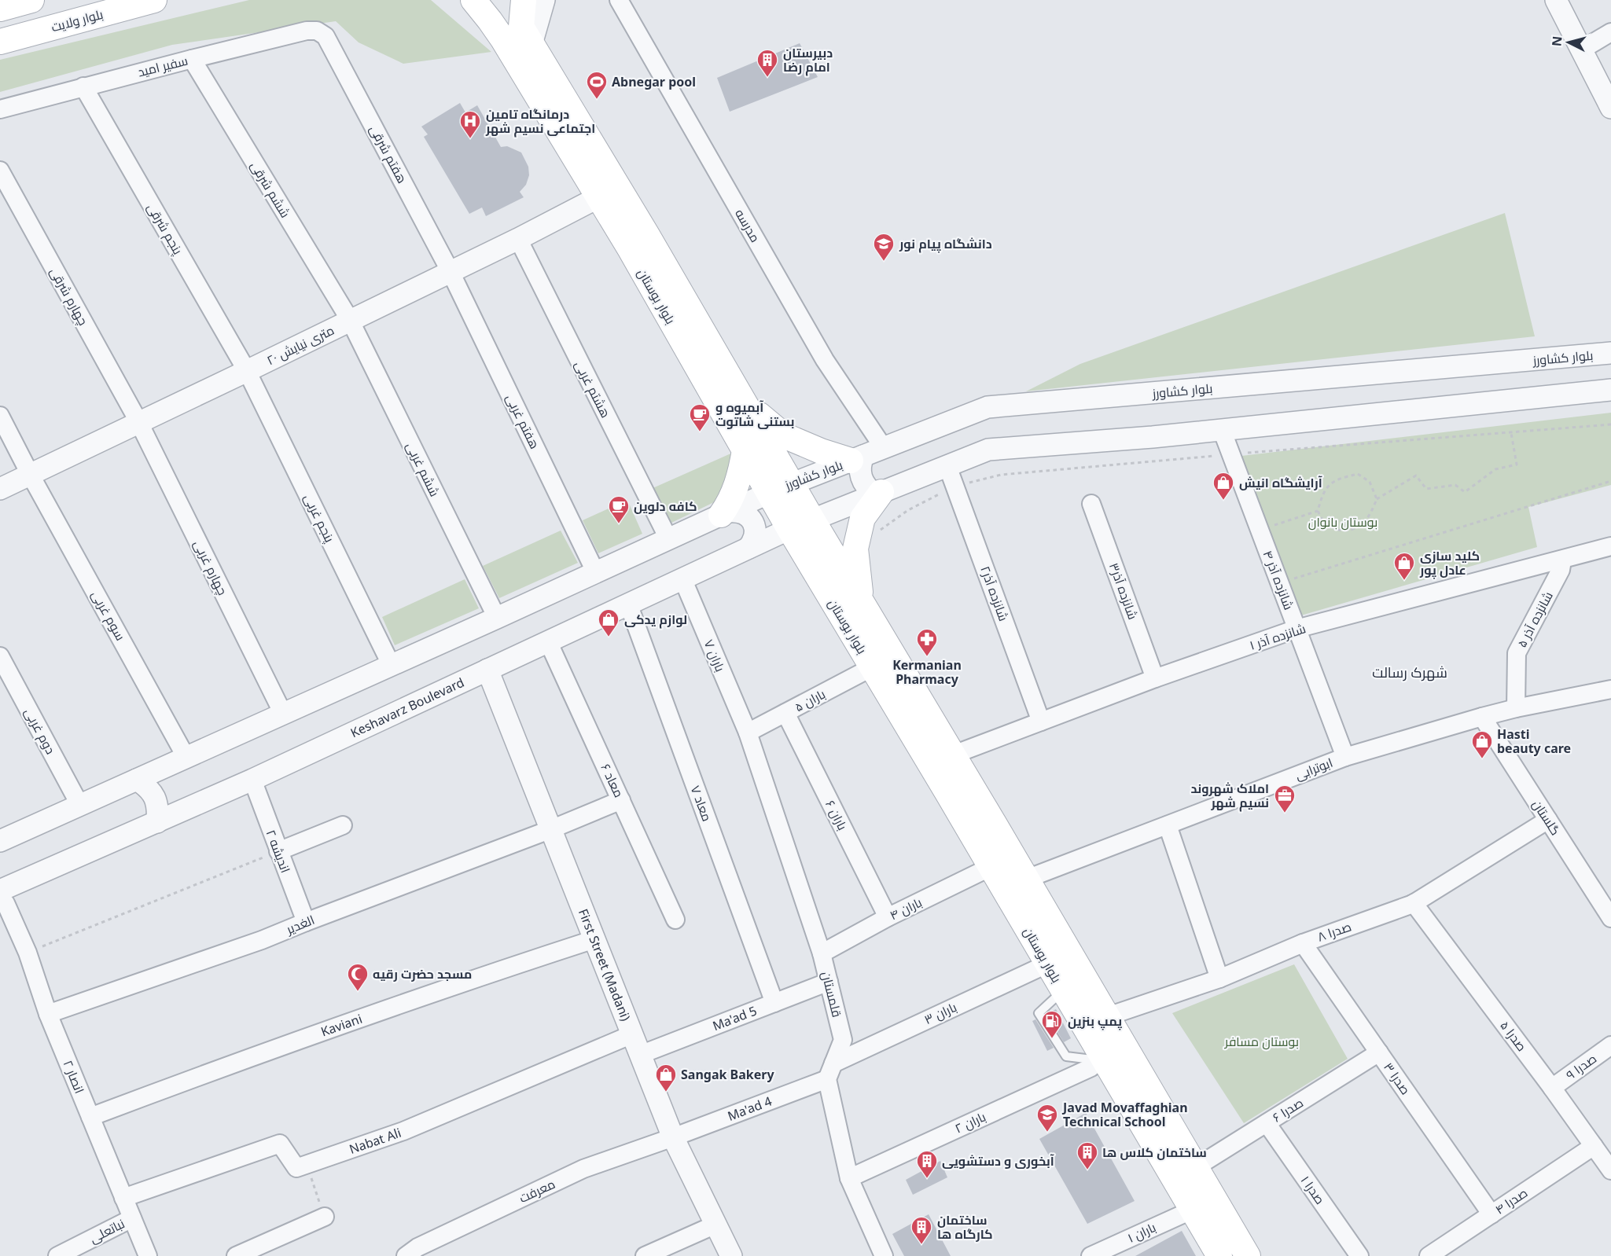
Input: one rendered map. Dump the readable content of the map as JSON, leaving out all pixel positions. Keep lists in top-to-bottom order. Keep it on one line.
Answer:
{"streets":{"main road":["بلوار ولایت","بلوار بوستان"],"street":["سفیر امید","هفتم شرقی","ششم شرقی","مدرسه","پنجم شرقی","چهارم شرقی","۲۰ متری نیایش","بلوار کشاورز","هشتم غربی","هفتم غربی","ششم غربی","پنجم غربی","چهارم غربی","شانزده آذر ۴","شانزده آذر۳","شانزده آذر۲","سوم غربی","شانزده آذر ۵","شانزده آذر ۱","باران ۷","باران ۵","Keshavarz Boulevard","دوم غربی","ابوترابی","معاد ۶","معاد ۷","باران ۶","گلستان","اندیشه ۲","باران ۴","الغدیر","صدرا ۸","First Street (Madani)","قلمستان","باران ۳","Ma'ad 5","Kaviani","صدرا ۵","صدرا ۹","انصار ۲","صدرا ۳","Ma'ad 4","صدرا ۶","باران ۲","Nabat Ali","صدرا ۱","معرفت","صدرا ۴","نباتعلی","باران ۱"]},"crossings":[["سفیر امید","هفتم شرقی"],["سفیر امید","ششم شرقی"],["سفیر امید","پنجم شرقی"],["هفتم شرقی","۲۰ متری نیایش"],["هفتم شرقی","هفتم غربی"],["ششم شرقی","۲۰ متری نیایش"],["ششم شرقی","ششم غربی"],["مدرسه","بلوار کشاورز"],["پنجم شرقی","۲۰ متری نیایش"],["پنجم شرقی","پنجم غربی"],["چهارم شرقی","۲۰ متری نیایش"],["چهارم شرقی","چهارم غربی"],["بلوار بوستان","۲۰ متری نیایش"],["بلوار بوستان","بلوار کشاورز"],["بلوار بوستان","شانزده آذر ۱"],["بلوار بوستان","باران ۵"],["بلوار بوستان","Keshavarz Boulevard"],["بلوار بوستان","ابوترابی"],["بلوار بوستان","باران ۴"],["بلوار بوستان","صدرا ۸"],["بلوار بوستان","باران ۳"],["بلوار بوستان","صدرا ۶"],["بلوار بوستان","باران ۲"],["بلوار بوستان","باران ۱"],["۲۰ متری نیایش","هشتم غربی"],["۲۰ متری نیایش","هفتم غربی"],["۲۰ متری نیایش","ششم غربی"],["۲۰ متری نیایش","پنجم غربی"],["۲۰ متری نیایش","چهارم غربی"],["۲۰ متری نیایش","سوم غربی"],["شانزده آذر ۴","شانزده آذر ۱"],["شانزده آذر ۴","ابوترابی"],["شانزده آذر۳","شانزده آذر ۱"],["شانزده آذر۲","شانزده آذر ۱"],["شانزده آذر ۵","شانزده آذر ۱"],["شانزده آذر ۵","ابوترابی"],["باران ۷","باران ۵"],["باران ۷","Keshavarz Boulevard"],["باران ۷","قلمستان"],["باران ۵","باران ۶"],["باران ۵","قلمستان"],["Keshavarz Boulevard","معاد ۶"],["Keshavarz Boulevard","معاد ۷"],["Keshavarz Boulevard","اندیشه ۲"],["Keshavarz Boulevard","First Street (Madani)"],["ابوترابی","گلستان"],["معاد ۶","الغدیر"],["معاد ۷","Ma'ad 5"],["باران ۶","باران ۴"],["گلستان","صدرا ۸"],["اندیشه ۲","الغدیر"],["باران ۴","قلمستان"],["الغدیر","First Street (Madani)"],["الغدیر","انصار ۲"],["صدرا ۸","صدرا ۵"],["صدرا ۸","صدرا ۳"],["First Street (Madani)","Ma'ad 5"],["First Street (Madani)","Kaviani"],["First Street (Madani)","Ma'ad 4"],["First Street (Madani)","Nabat Ali"],["First Street (Madani)","معرفت"],["قلمستان","باران ۳"],["قلمستان","Ma'ad 5"],["قلمستان","Ma'ad 4"],["باران ۳","Ma'ad 4"],["Kaviani","انصار ۲"],["صدرا ۵","صدرا ۹"],["صدرا ۵","صدرا ۴"],["انصار ۲","نباتعلی"],["صدرا ۳","صدرا ۶"],["صدرا ۳","صدرا ۴"],["Ma'ad 4","معرفت"],["صدرا ۶","صدرا ۱"]],"districts":["شهرک رسالت"],"parks":["بوستان بانوان","بوستان مسافر"],"places":{"building":["دبیرستان امام رضا","ساختمان کلاس ها","آبخوری و دستشویی","ساختمان کارگاه ها"],"sports":["Abnegar pool"],"hospital":["درمانگاه تامین اجتماعی نسیم شهر"],"school or university":["دانشگاه پیام نور","Javad Movaffaghian Technical School"],"cafe":["آبمیوه و بستنی شاتوت","کافه دلوین"],"shop":["آرایشگاه انیش","کلید سازی عادل پور","لوازم یدکی","Hasti beauty care","Sangak Bakery"],"pharmacy":["Kermanian Pharmacy"],"office":["املاک شهروند نسیم شهر"],"mosque":["مسجد حضرت رقیه"],"fuel station":["پمپ بنزین"]},"north":"left"}
